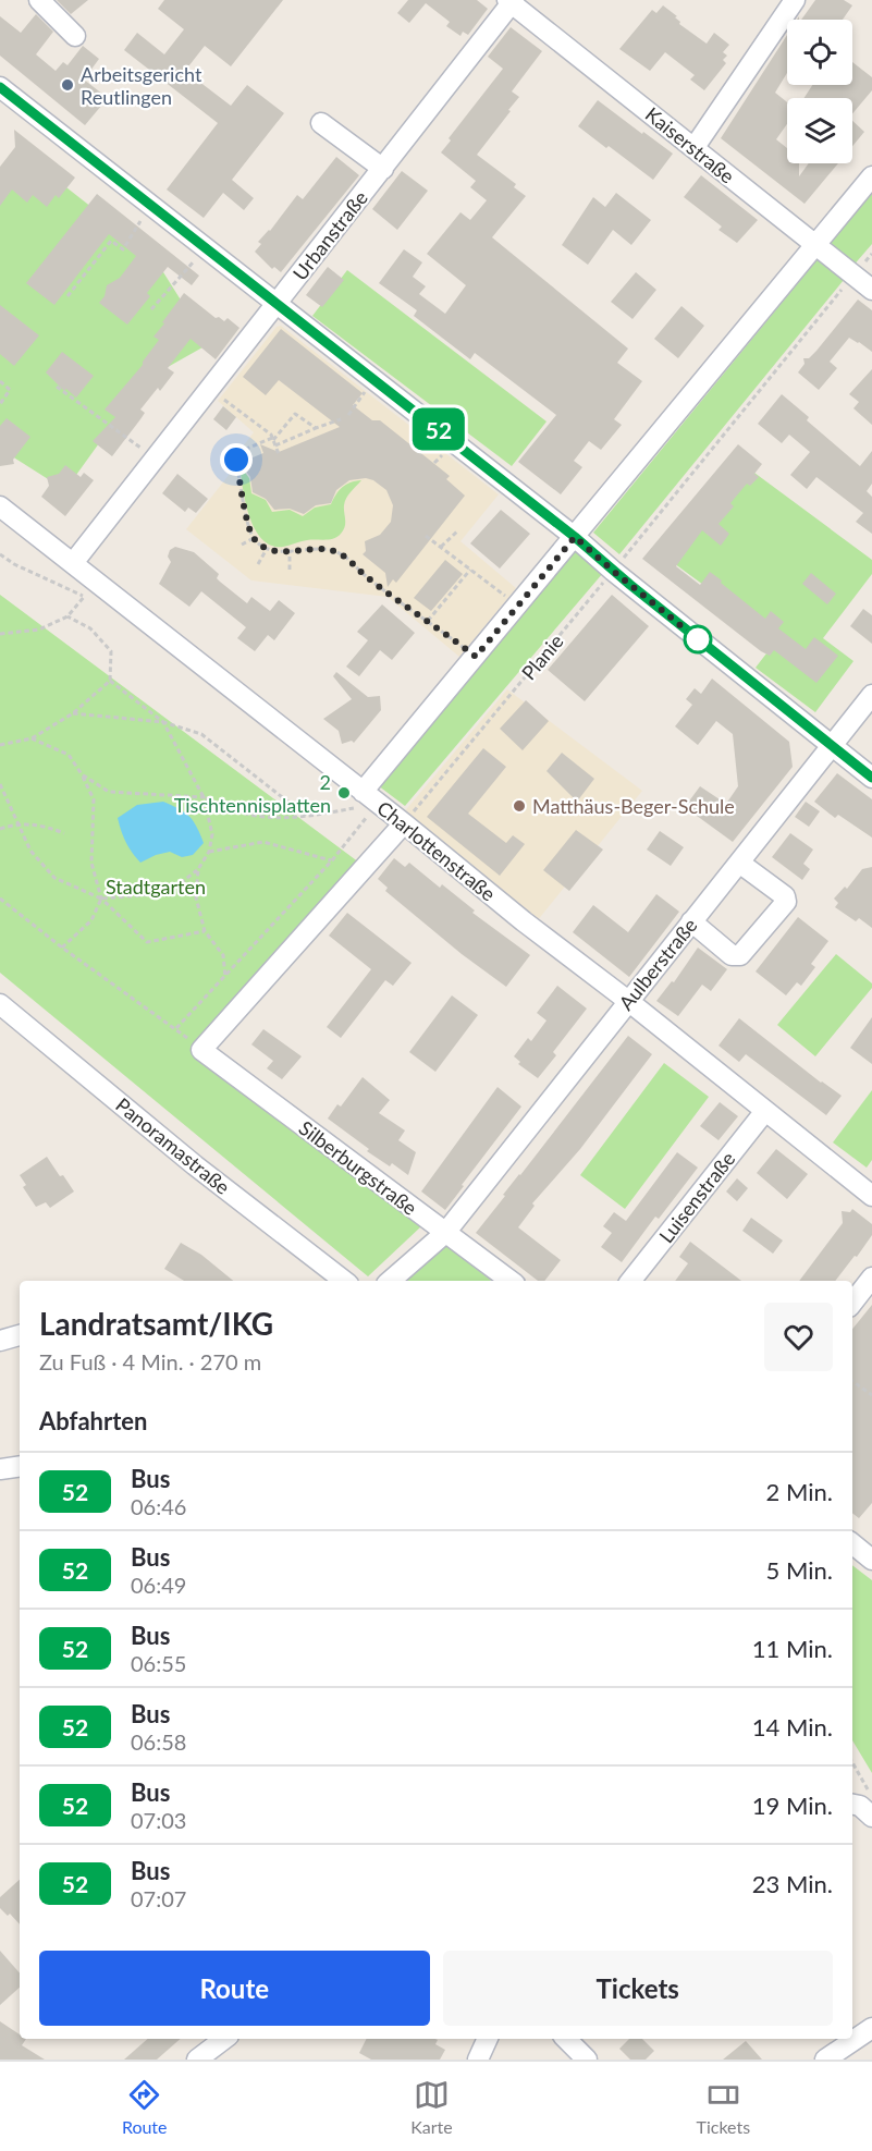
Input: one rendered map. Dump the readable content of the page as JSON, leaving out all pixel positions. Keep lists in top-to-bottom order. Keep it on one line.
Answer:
{"streets":{"street":["Kaiserstraße","Urbanstraße","Charlottenstraße","Aulberstraße","Panoramastraße","Silberburgstraße","Luisenstraße"],"path":["Planie"]},"crossings":[["Kaiserstraße","Urbanstraße"],["Kaiserstraße","Planie"],["Urbanstraße","Charlottenstraße"],["Planie","Charlottenstraße"],["Charlottenstraße","Aulberstraße"],["Charlottenstraße","Luisenstraße"],["Aulberstraße","Silberburgstraße"]],"parks":["Stadtgarten"],"places":["Arbeitsgericht Reutlingen","2 Tischtennisplatten","Matthäus-Beger-Schule"],"lines":["bus line 52"],"page":{"on_map":"52","heading":[["Landratsamt/IKG","Zu Fuß · 4 Min. · 270 m"],"Abfahrten"],"list":[{"mark":"52","name":"Bus","note":"06:46","value":"2 Min."},{"mark":"52","name":"Bus","note":"06:49","value":"5 Min."},{"mark":"52","name":"Bus","note":"06:55","value":"11 Min."},{"mark":"52","name":"Bus","note":"06:58","value":"14 Min."},{"mark":"52","name":"Bus","note":"07:03","value":"19 Min."},{"mark":"52","name":"Bus","note":"07:07","value":"23 Min."}],"buttons":["Route","Tickets"],"tabs":["Route","Karte","Tickets"]}}
